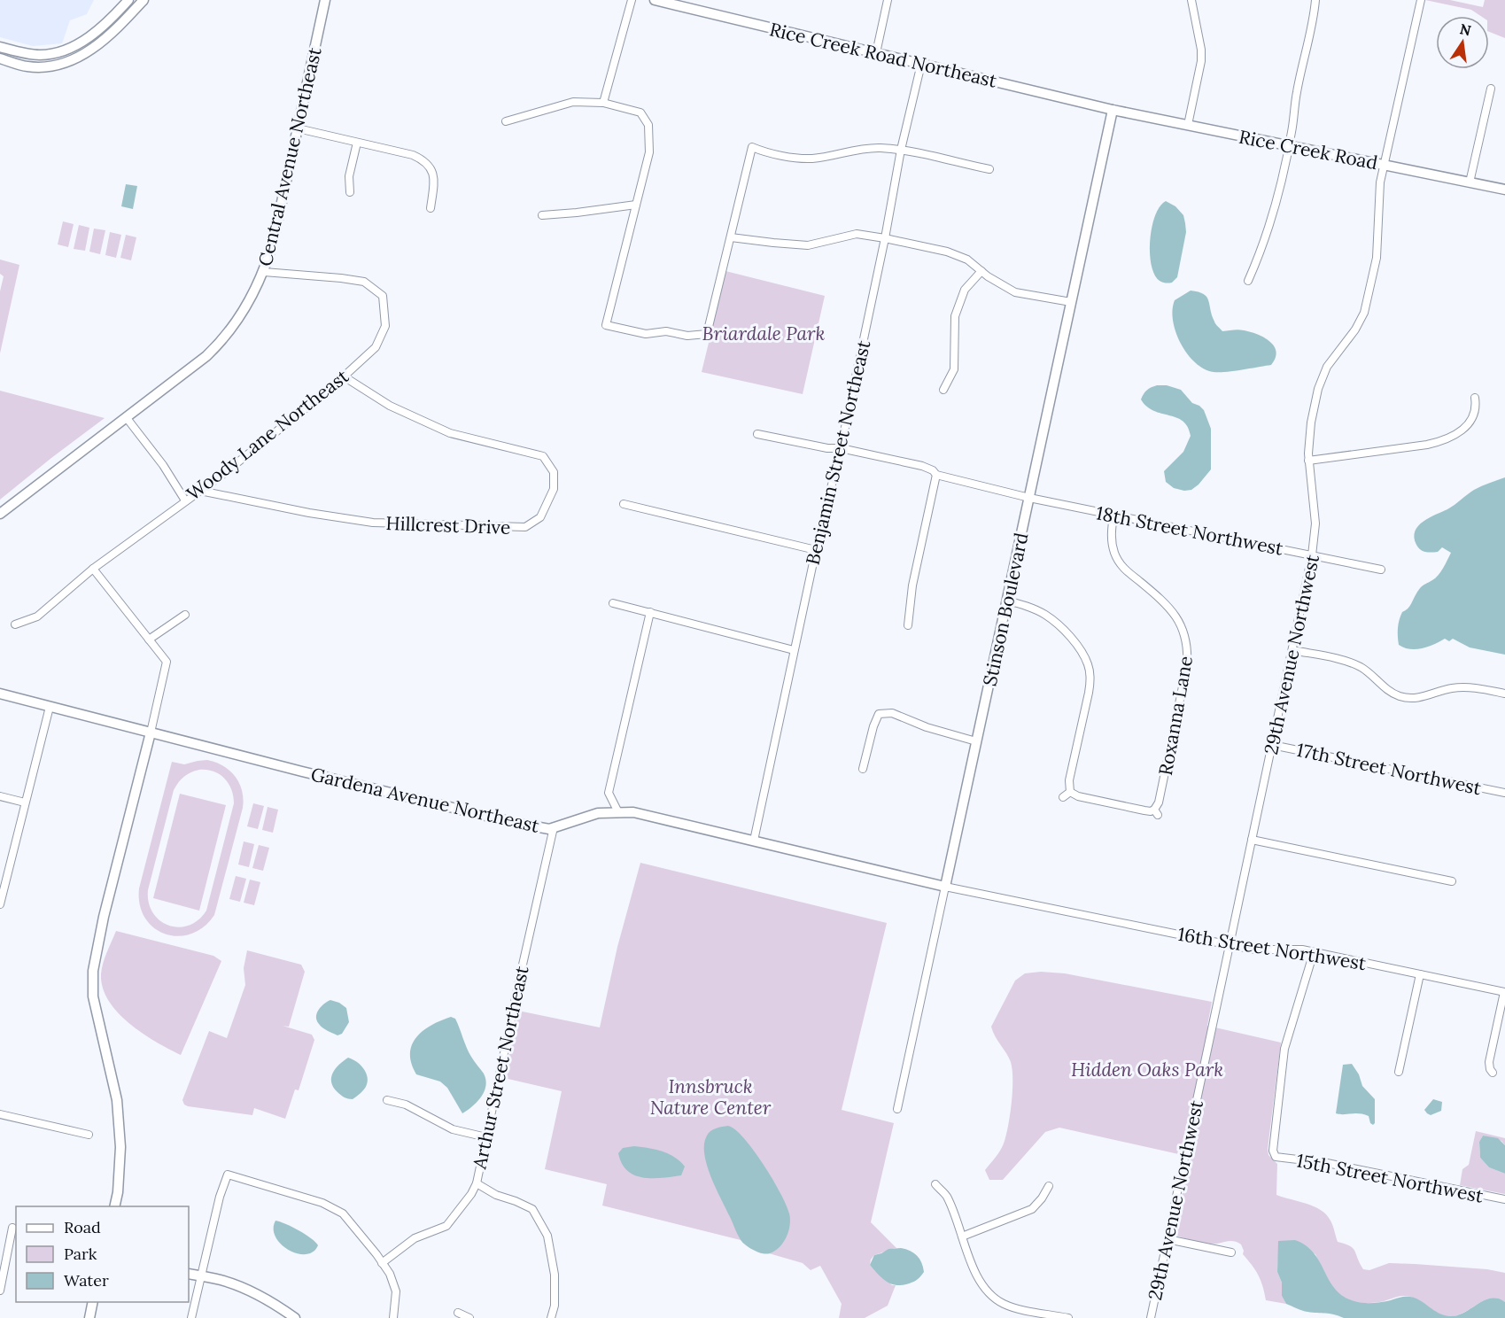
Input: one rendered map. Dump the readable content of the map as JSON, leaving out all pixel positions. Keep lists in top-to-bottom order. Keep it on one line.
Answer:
{"streets":{"street":["Rice Creek Road Northeast","Rice Creek Road","Central Avenue Northeast","Woody Lane Northeast","Benjamin Street Northeast","Hillcrest Drive","18th Street Northwest","Stinson Boulevard","29th Avenue Northwest","Roxanna Lane","17th Street Northwest","Gardena Avenue Northeast","16th Street Northwest","Arthur Street Northeast","15th Street Northwest"]},"crossings":[["Rice Creek Road Northeast","Rice Creek Road"],["Rice Creek Road Northeast","Benjamin Street Northeast"],["Rice Creek Road Northeast","Stinson Boulevard"],["Rice Creek Road","Stinson Boulevard"],["Rice Creek Road","29th Avenue Northwest"],["Central Avenue Northeast","Woody Lane Northeast"],["Woody Lane Northeast","Hillcrest Drive"],["Benjamin Street Northeast","18th Street Northwest"],["Benjamin Street Northeast","Gardena Avenue Northeast"],["18th Street Northwest","Stinson Boulevard"],["18th Street Northwest","29th Avenue Northwest"],["18th Street Northwest","Roxanna Lane"],["Stinson Boulevard","Gardena Avenue Northeast"],["Stinson Boulevard","16th Street Northwest"],["29th Avenue Northwest","17th Street Northwest"],["29th Avenue Northwest","16th Street Northwest"],["Gardena Avenue Northeast","16th Street Northwest"],["Gardena Avenue Northeast","Arthur Street Northeast"],["16th Street Northwest","15th Street Northwest"]],"parks":["Briardale Park","Hidden Oaks Park","Innsbruck Nature Center"],"legend":["Road","Park","Water"],"north":"top"}
